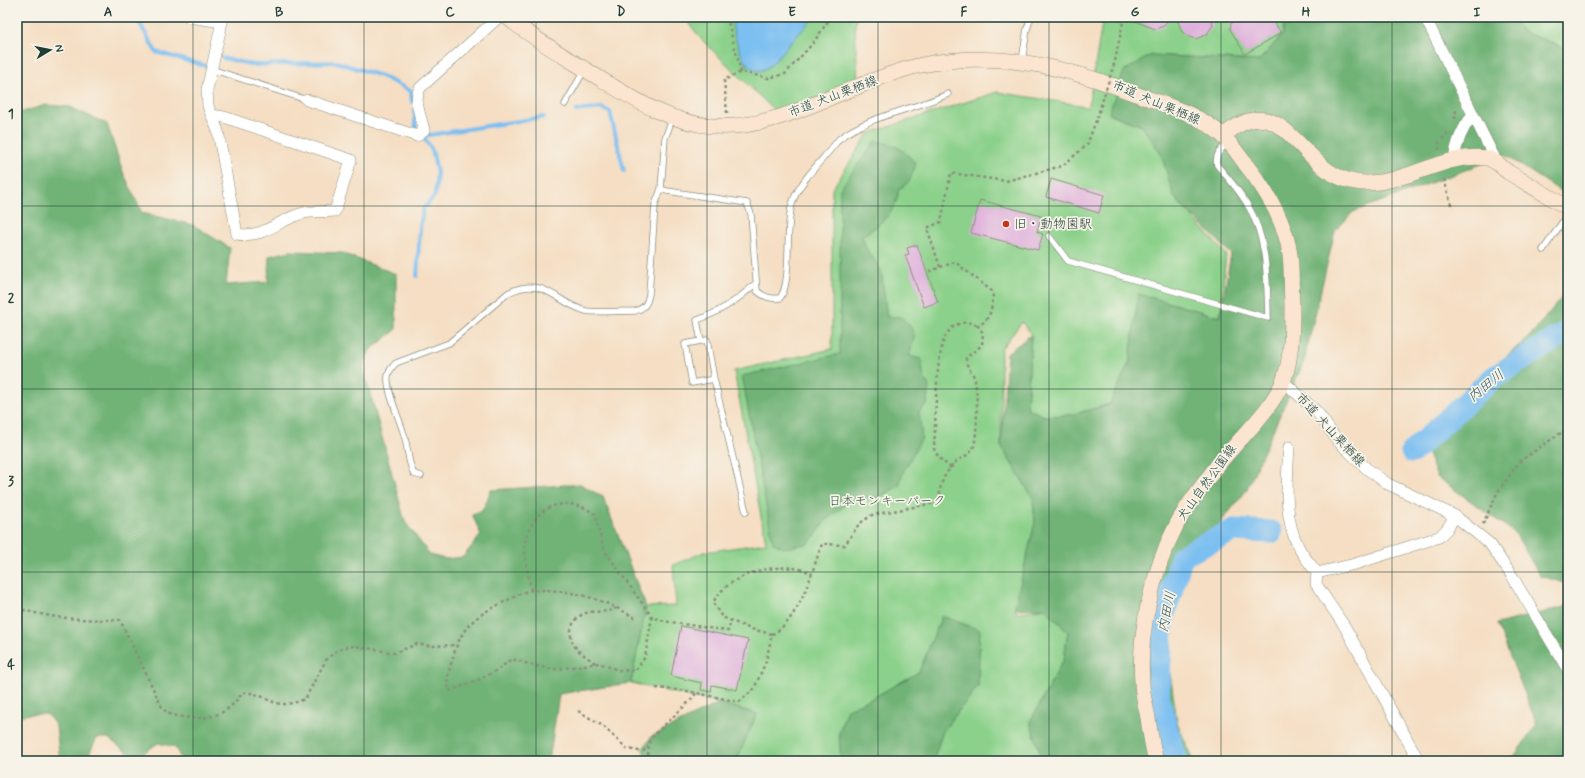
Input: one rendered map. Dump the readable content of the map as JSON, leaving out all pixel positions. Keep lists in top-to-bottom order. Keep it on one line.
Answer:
{"streets":{"street":["市道 犬山栗栖線","犬山自然公園線"]},"crossings":[["市道 犬山栗栖線","犬山自然公園線"]],"water":["内田川"],"parks":["日本モンキーパーク"],"places":["旧・動物園駅"],"north":"right","grid":{"columns":["A","B","C","D","E","F","G","H","I"],"rows":["1","2","3","4"]}}
